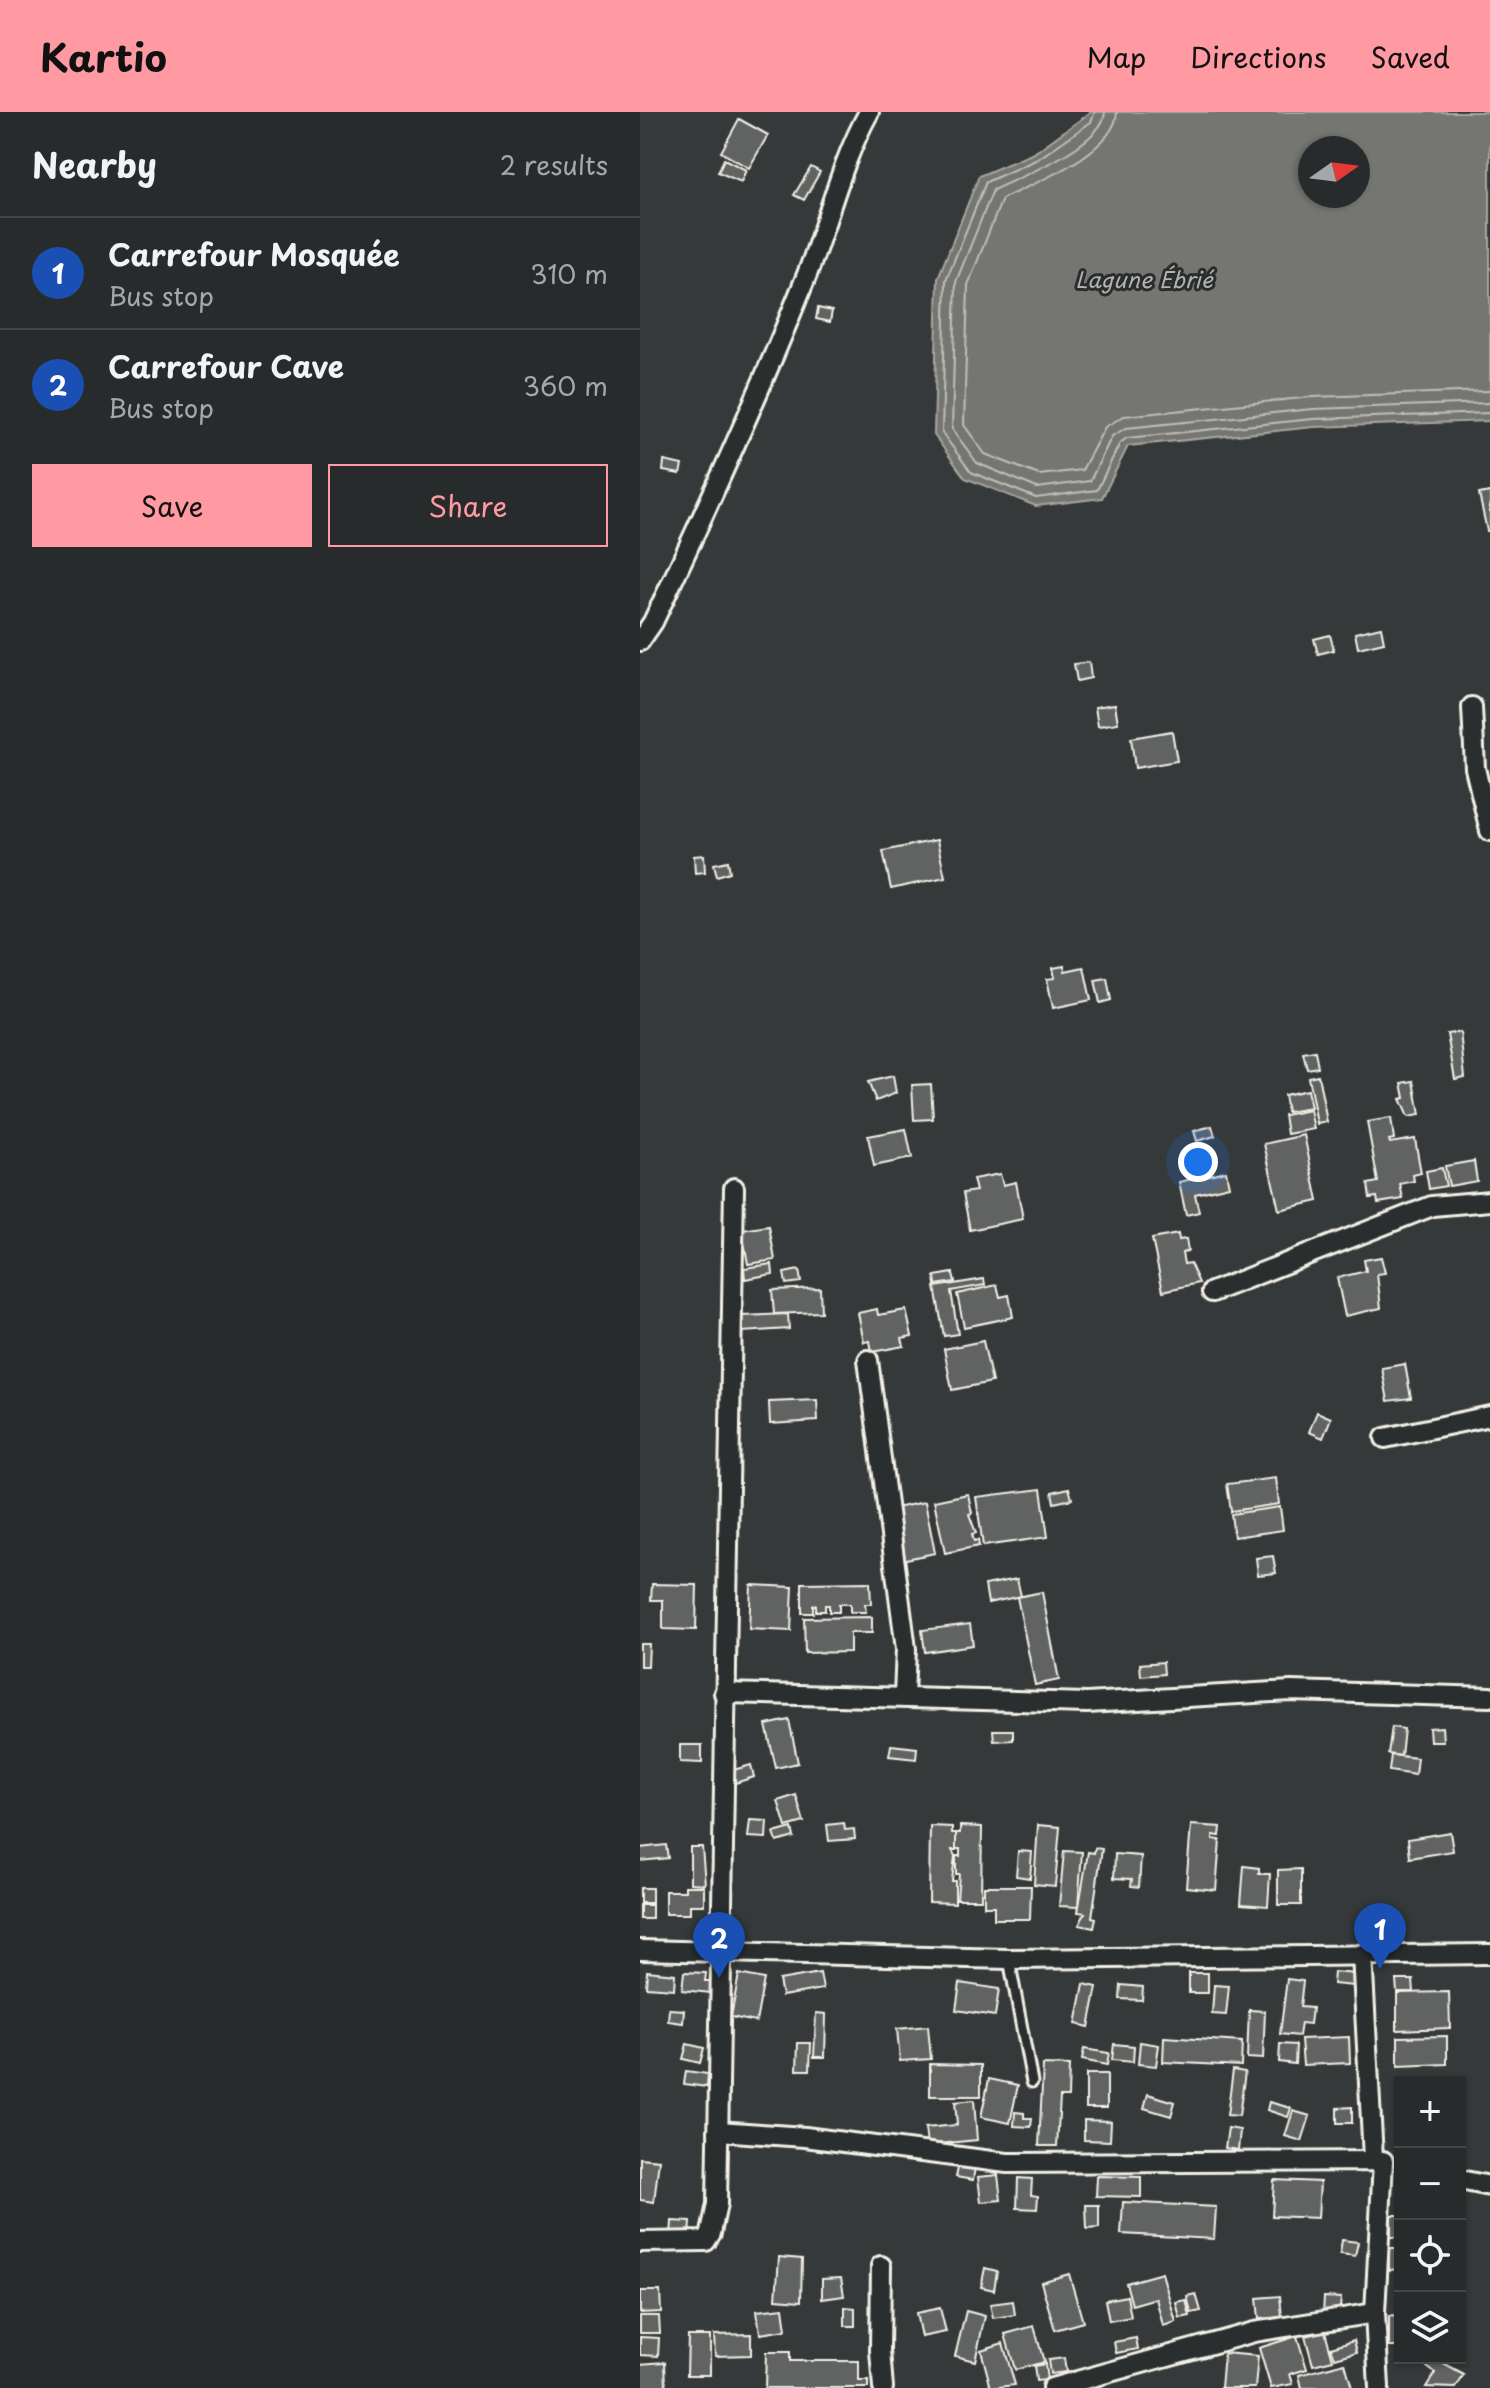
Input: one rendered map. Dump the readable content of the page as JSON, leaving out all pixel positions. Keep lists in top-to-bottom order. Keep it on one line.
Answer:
{"water":["Lagune Ébrié"],"north":"right","page":{"header":"Kartio","nav":["Map","Directions","Saved"],"heading":["Nearby","2 results"],"list":[{"mark":"1","name":"Carrefour Mosquée","note":"Bus stop","value":"310 m"},{"mark":"2","name":"Carrefour Cave","note":"Bus stop","value":"360 m"}],"buttons":["Save","Share"],"pins":["1","2"],"map_buttons":["+","−"]}}
